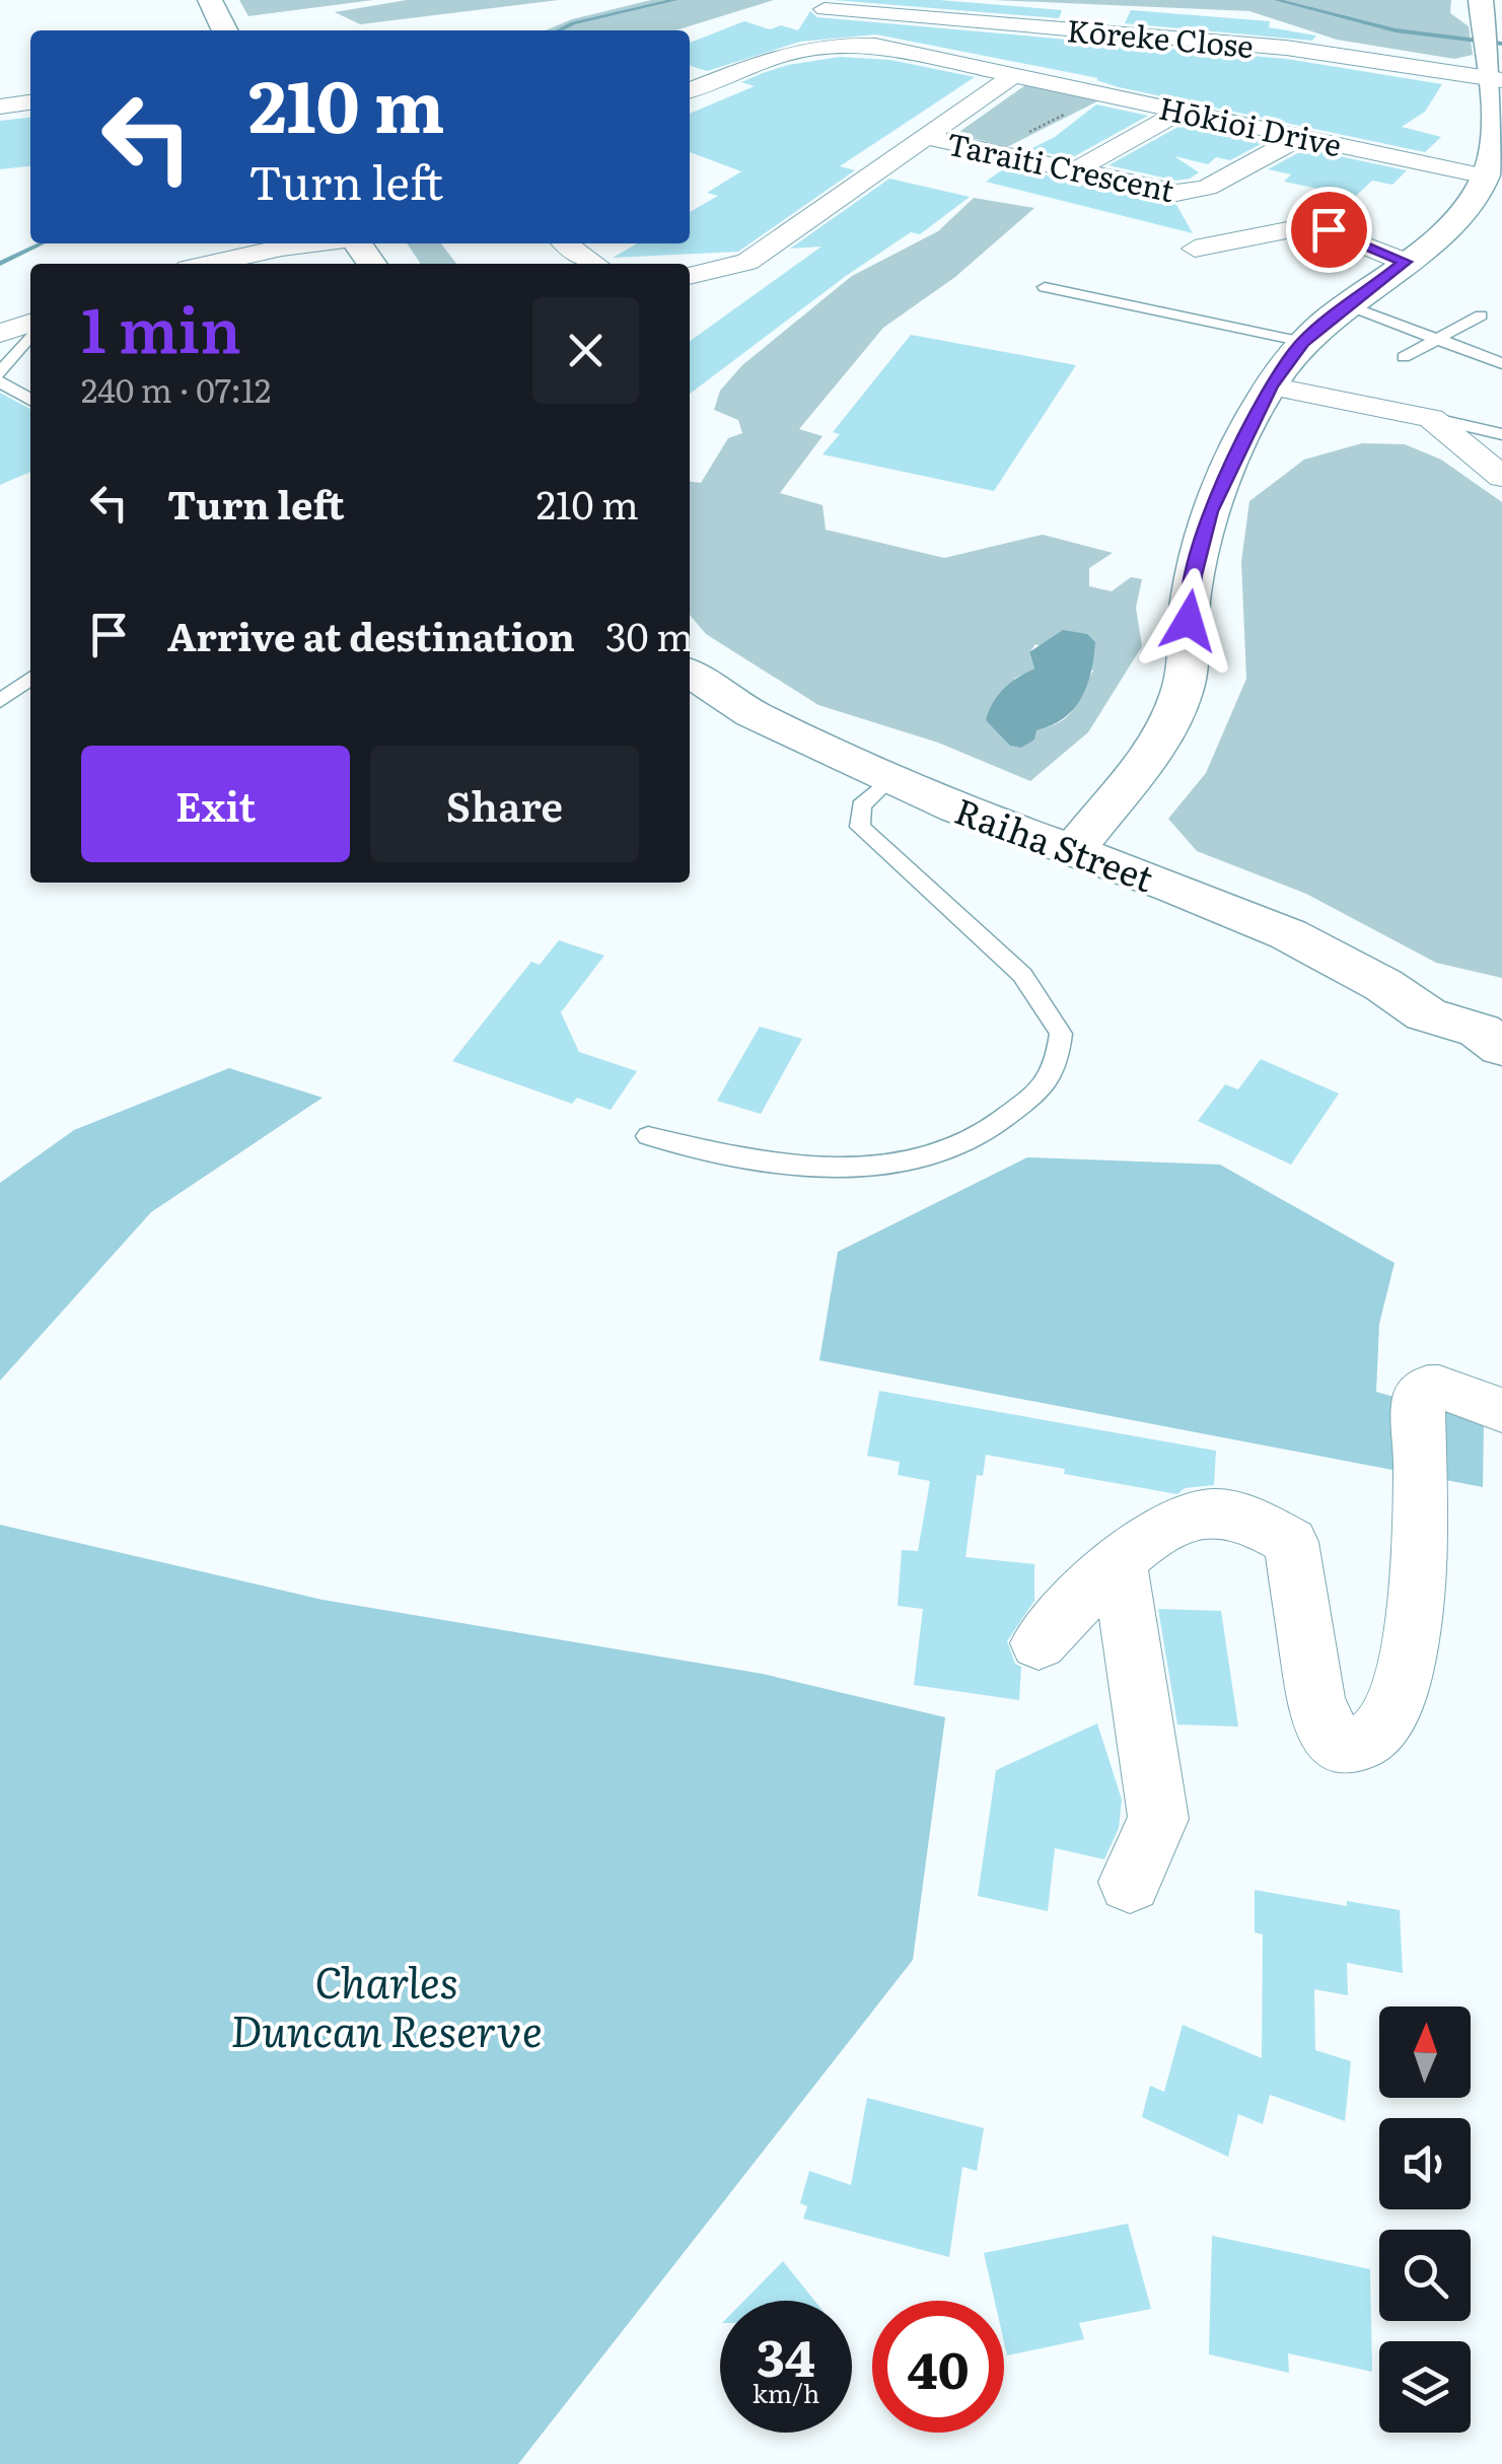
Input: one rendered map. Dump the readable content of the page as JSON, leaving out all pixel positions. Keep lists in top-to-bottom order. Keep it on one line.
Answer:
{"streets":{"street":["Kōreke Close","Hōkioi Drive","Taraiti Crescent","Raiha Street"]},"crossings":[["Hōkioi Drive","Taraiti Crescent"]],"parks":["Charles Duncan Reserve"],"north":"top","page":{"turn":["210 m","Turn left"],"heading":["1 min","240 m · 07:12"],"list":[{"name":"Turn left","value":"210 m"},{"name":"Arrive at destination","value":"30 m"}],"buttons":["Exit","Share"],"speed":"34 km/h","limit":"40"}}
